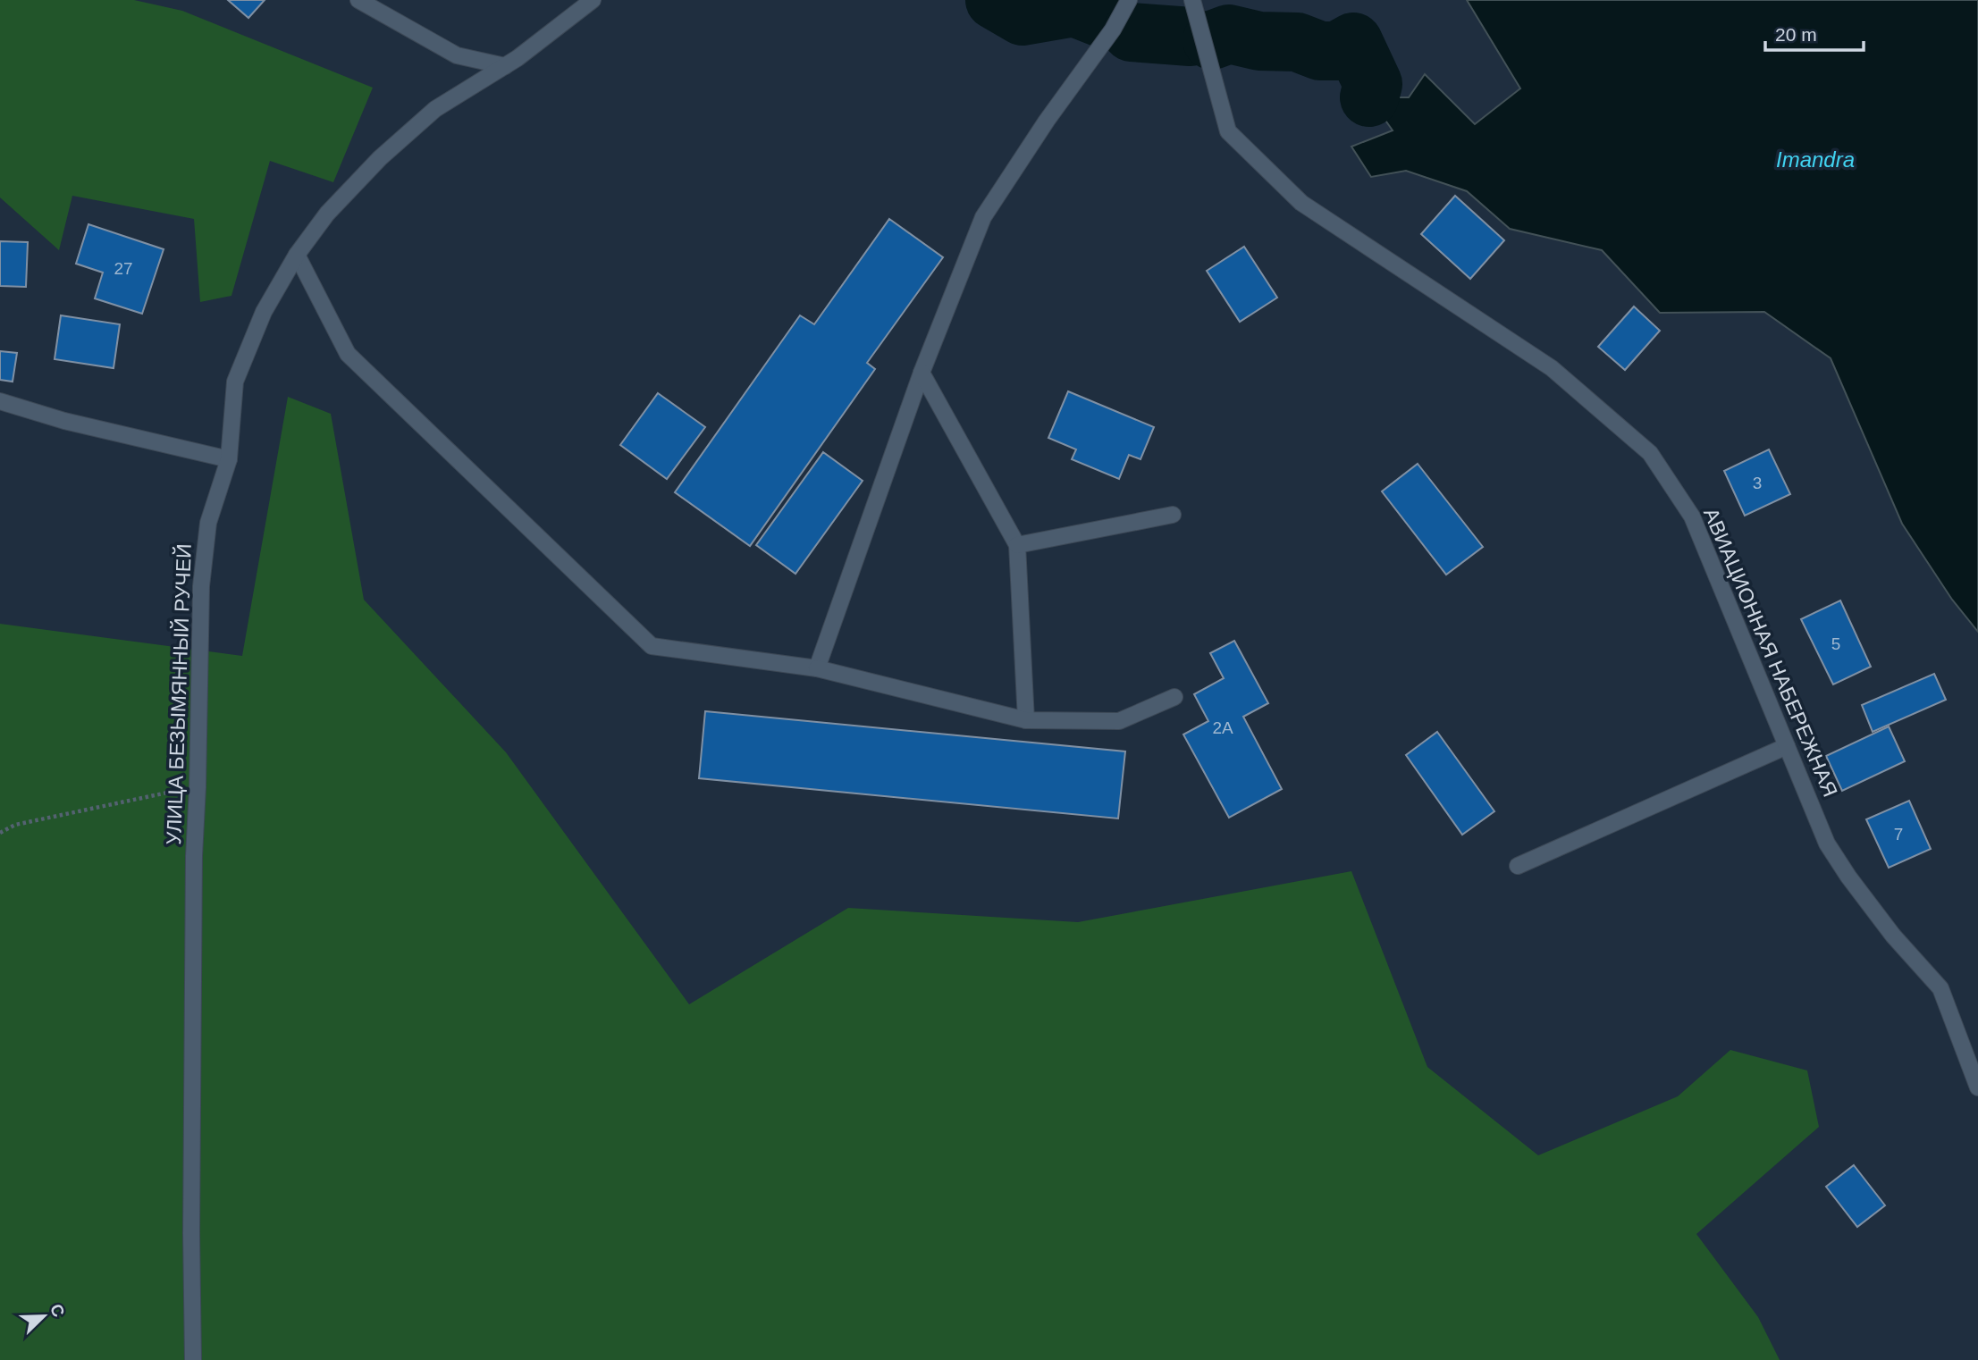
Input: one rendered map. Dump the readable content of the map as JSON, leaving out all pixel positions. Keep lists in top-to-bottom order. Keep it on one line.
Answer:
{"streets":{"street":["АВИАЦИОННАЯ НАБЕРЕЖНАЯ","УЛИЦА БЕЗЫМЯННЫЙ РУЧЕЙ"]},"water":["Imandra"],"house_numbers":["27","3","5","2А","7"],"scale_bar":"20 m","north":"top right"}
